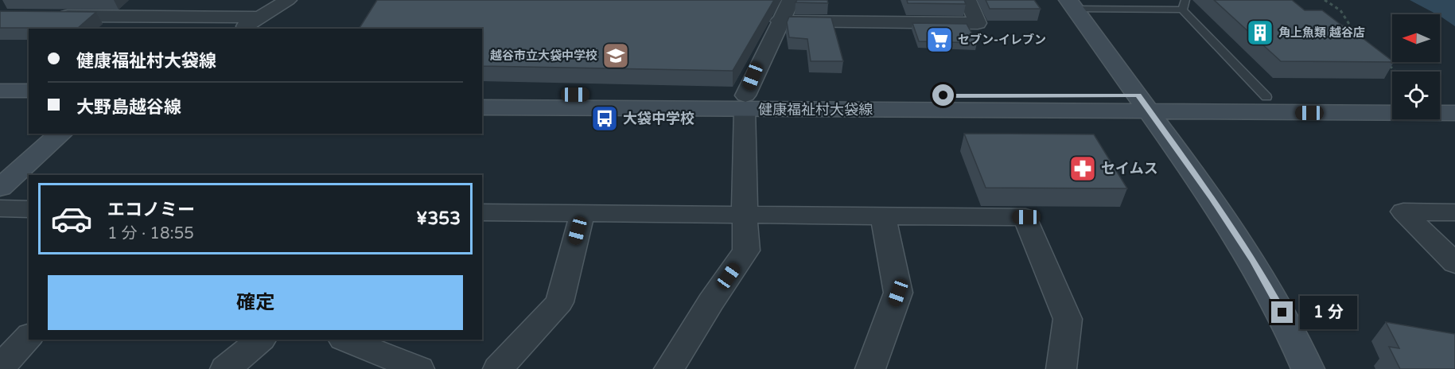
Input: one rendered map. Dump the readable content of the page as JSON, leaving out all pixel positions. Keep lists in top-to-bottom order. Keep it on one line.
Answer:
{"streets":{"street":["健康福祉村大袋線"]},"places":{"building":["角上魚類 越谷店"],"supermarket":["セブン-イレブン"],"school or university":["越谷市立大袋中学校"],"bus stop":["大袋中学校"],"pharmacy":["セイムス"]},"north":"left","page":{"banner":["健康福祉村大袋線","大野島越谷線"],"list":[{"name":"エコノミー","note":"1 分 · 18:55","value":"¥353"}],"buttons":"確定","bubble":"1 分"}}
